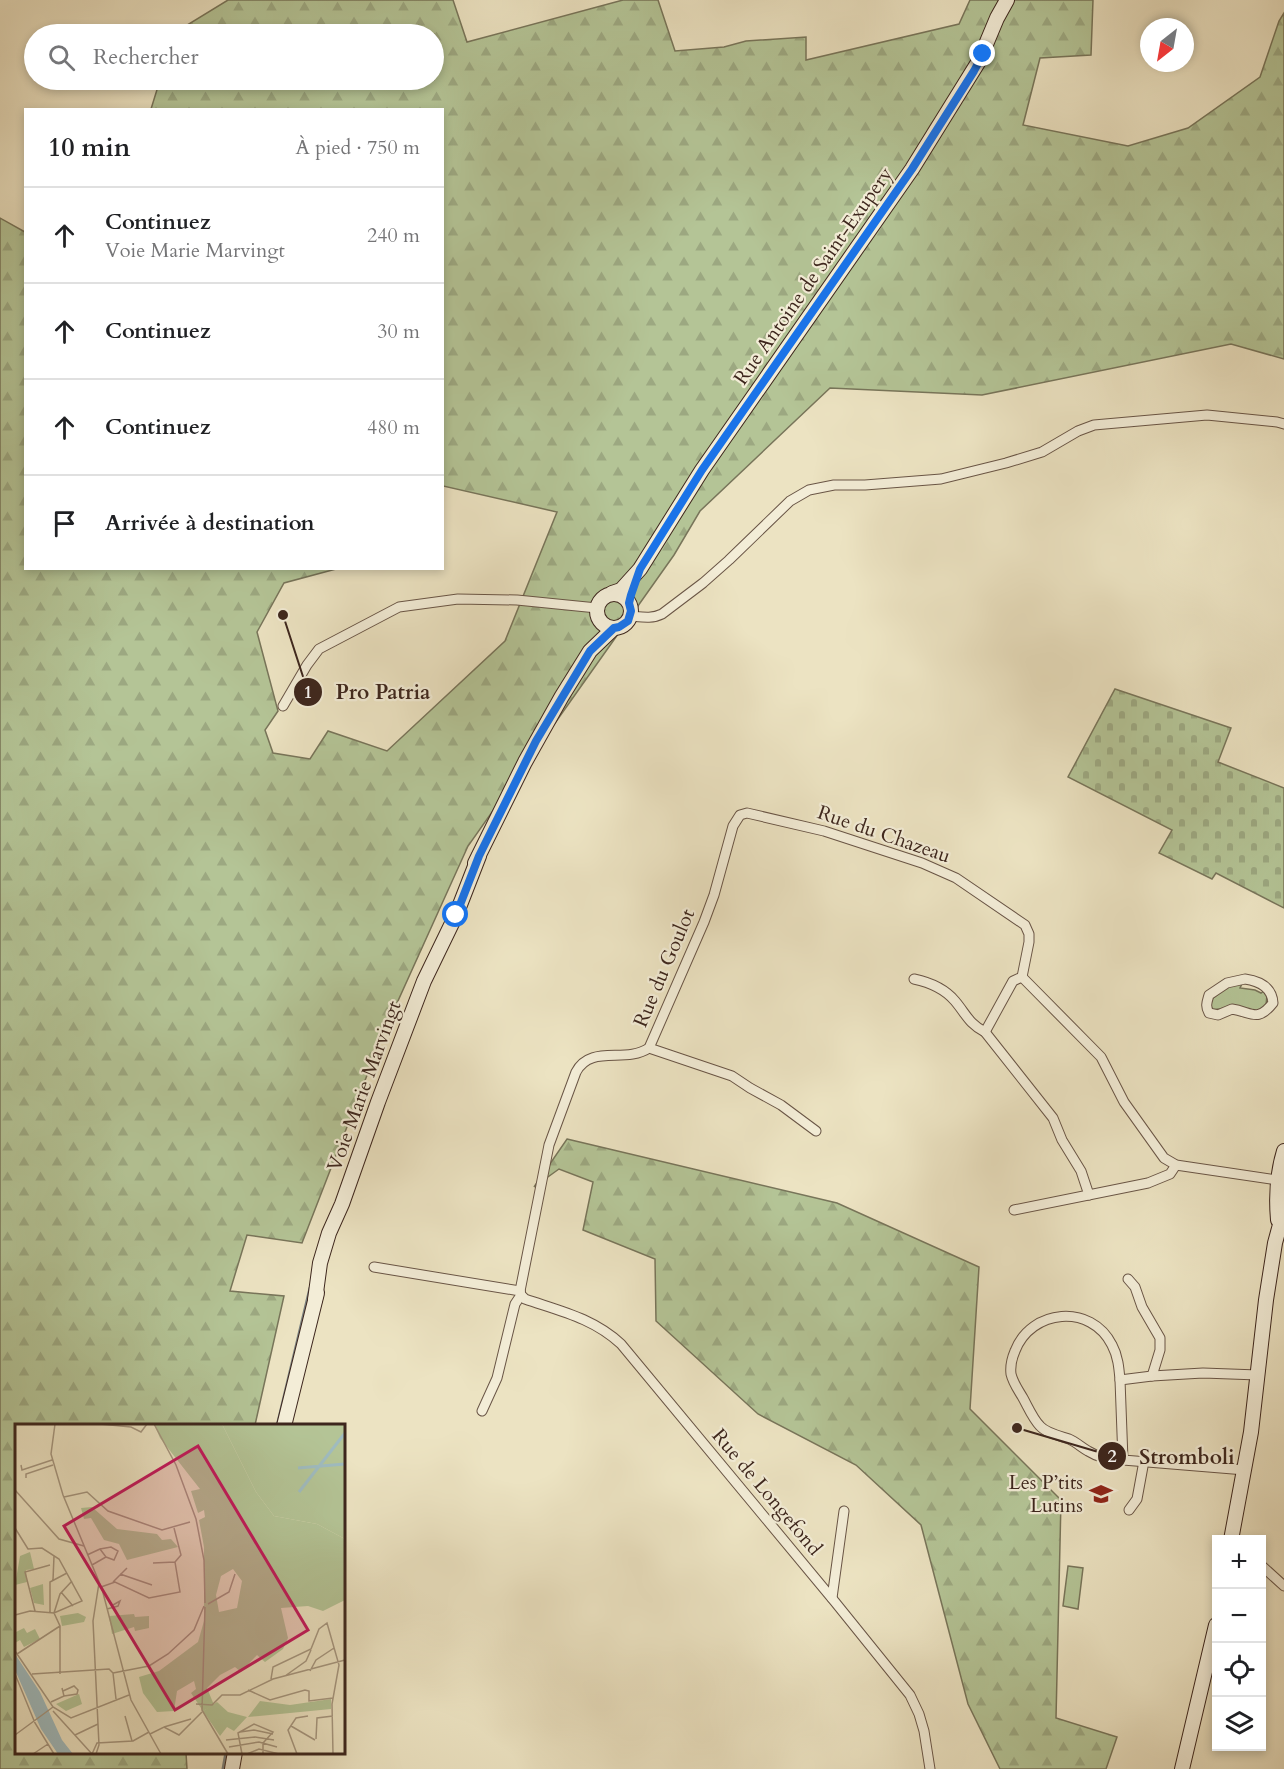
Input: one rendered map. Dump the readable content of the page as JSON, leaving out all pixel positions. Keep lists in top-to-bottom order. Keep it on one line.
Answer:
{"streets":{"main road":["Rue Antoine de Saint-Exupery","Voie Marie Marvingt"],"street":["Rue du Chazeau","Rue du Goulot","Rue de Longefond"]},"crossings":[["Rue Antoine de Saint-Exupery","Voie Marie Marvingt"],["Rue du Chazeau","Rue du Goulot"],["Rue du Goulot","Rue de Longefond"]],"places":{"other":["Pro Patria","Stromboli"],"school or university":["Les P’tits Lutins"]},"north":"bottom left","page":{"search":"Rechercher","heading":["10 min","À pied · 750 m"],"list":[["Continuez","Voie Marie Marvingt","240 m"],["Continuez","30 m"],["Continuez","480 m"],"Arrivée à destination"],"map_buttons":["+","−"]}}
